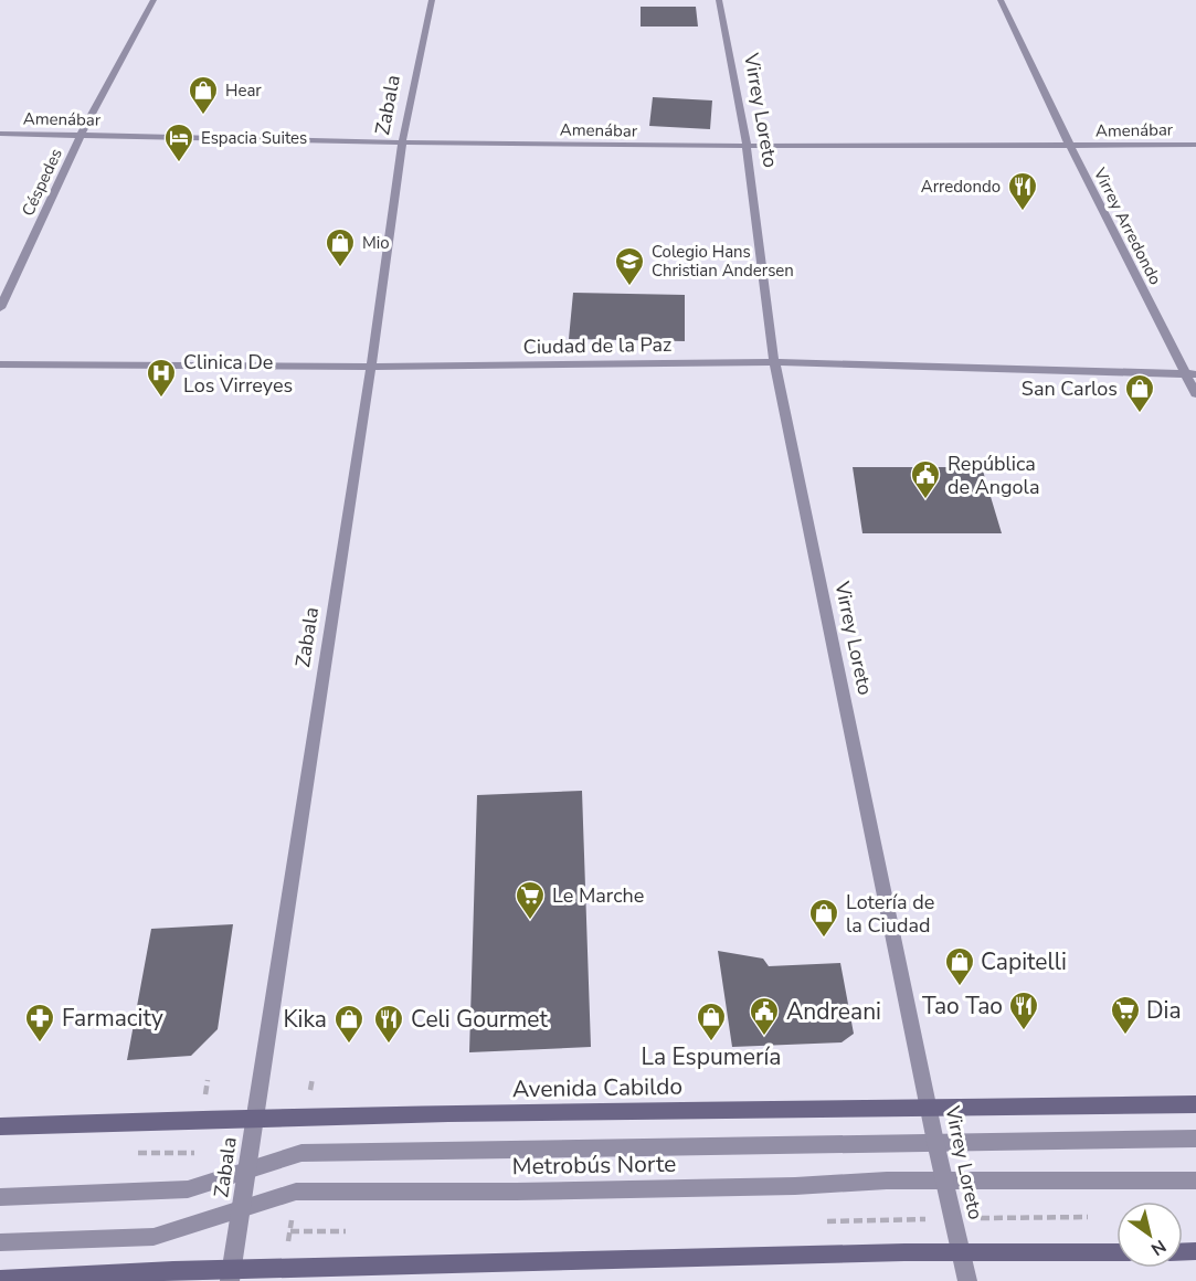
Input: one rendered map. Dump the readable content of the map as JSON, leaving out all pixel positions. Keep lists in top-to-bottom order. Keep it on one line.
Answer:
{"streets":{"main road":["Avenida Cabildo"],"street":["Zabala","Virrey Loreto","Amenábar","Céspedes","Virrey Arredondo","Ciudad de la Paz","Metrobús Norte"]},"crossings":[["Zabala","Amenábar"],["Zabala","Ciudad de la Paz"],["Zabala","Avenida Cabildo"],["Zabala","Metrobús Norte"],["Virrey Loreto","Amenábar"],["Virrey Loreto","Ciudad de la Paz"],["Virrey Loreto","Avenida Cabildo"],["Virrey Loreto","Metrobús Norte"],["Amenábar","Céspedes"],["Amenábar","Virrey Arredondo"],["Virrey Arredondo","Ciudad de la Paz"]],"places":{"shop":["Hear","Mio","San Carlos","Lotería de la Ciudad","Capitelli","La Espumería","Kika"],"hotel":["Espacia Suites"],"restaurant":["Arredondo","Tao Tao","Celi Gourmet"],"school or university":["Colegio Hans Christian Andersen"],"hospital":["Clinica De Los Virreyes"],"public building":["República de Angola","Andreani"],"supermarket":["Le Marche","Dia"],"pharmacy":["Farmacity"]},"north":"bottom right"}
